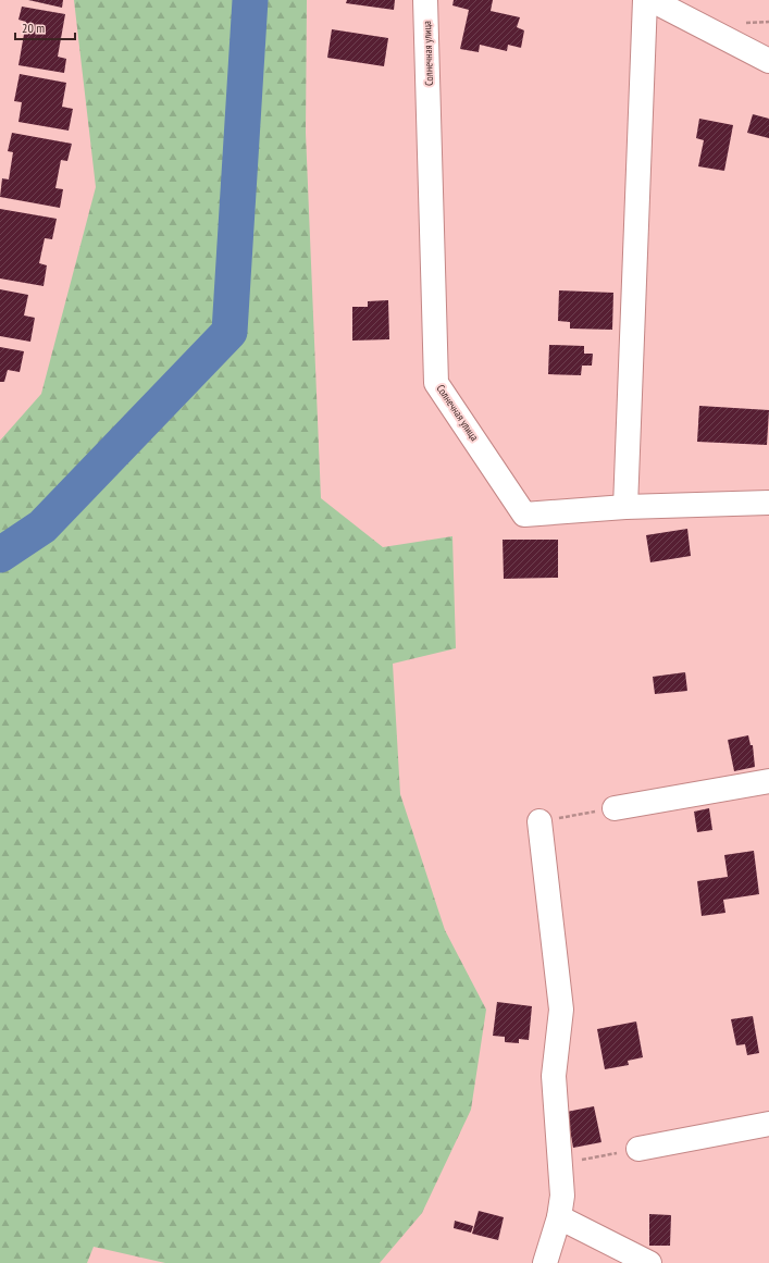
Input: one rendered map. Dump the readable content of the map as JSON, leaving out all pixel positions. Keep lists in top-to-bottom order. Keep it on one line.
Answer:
{"streets":{"street":["Солнечная улица"]},"scale_bar":"20 m"}
